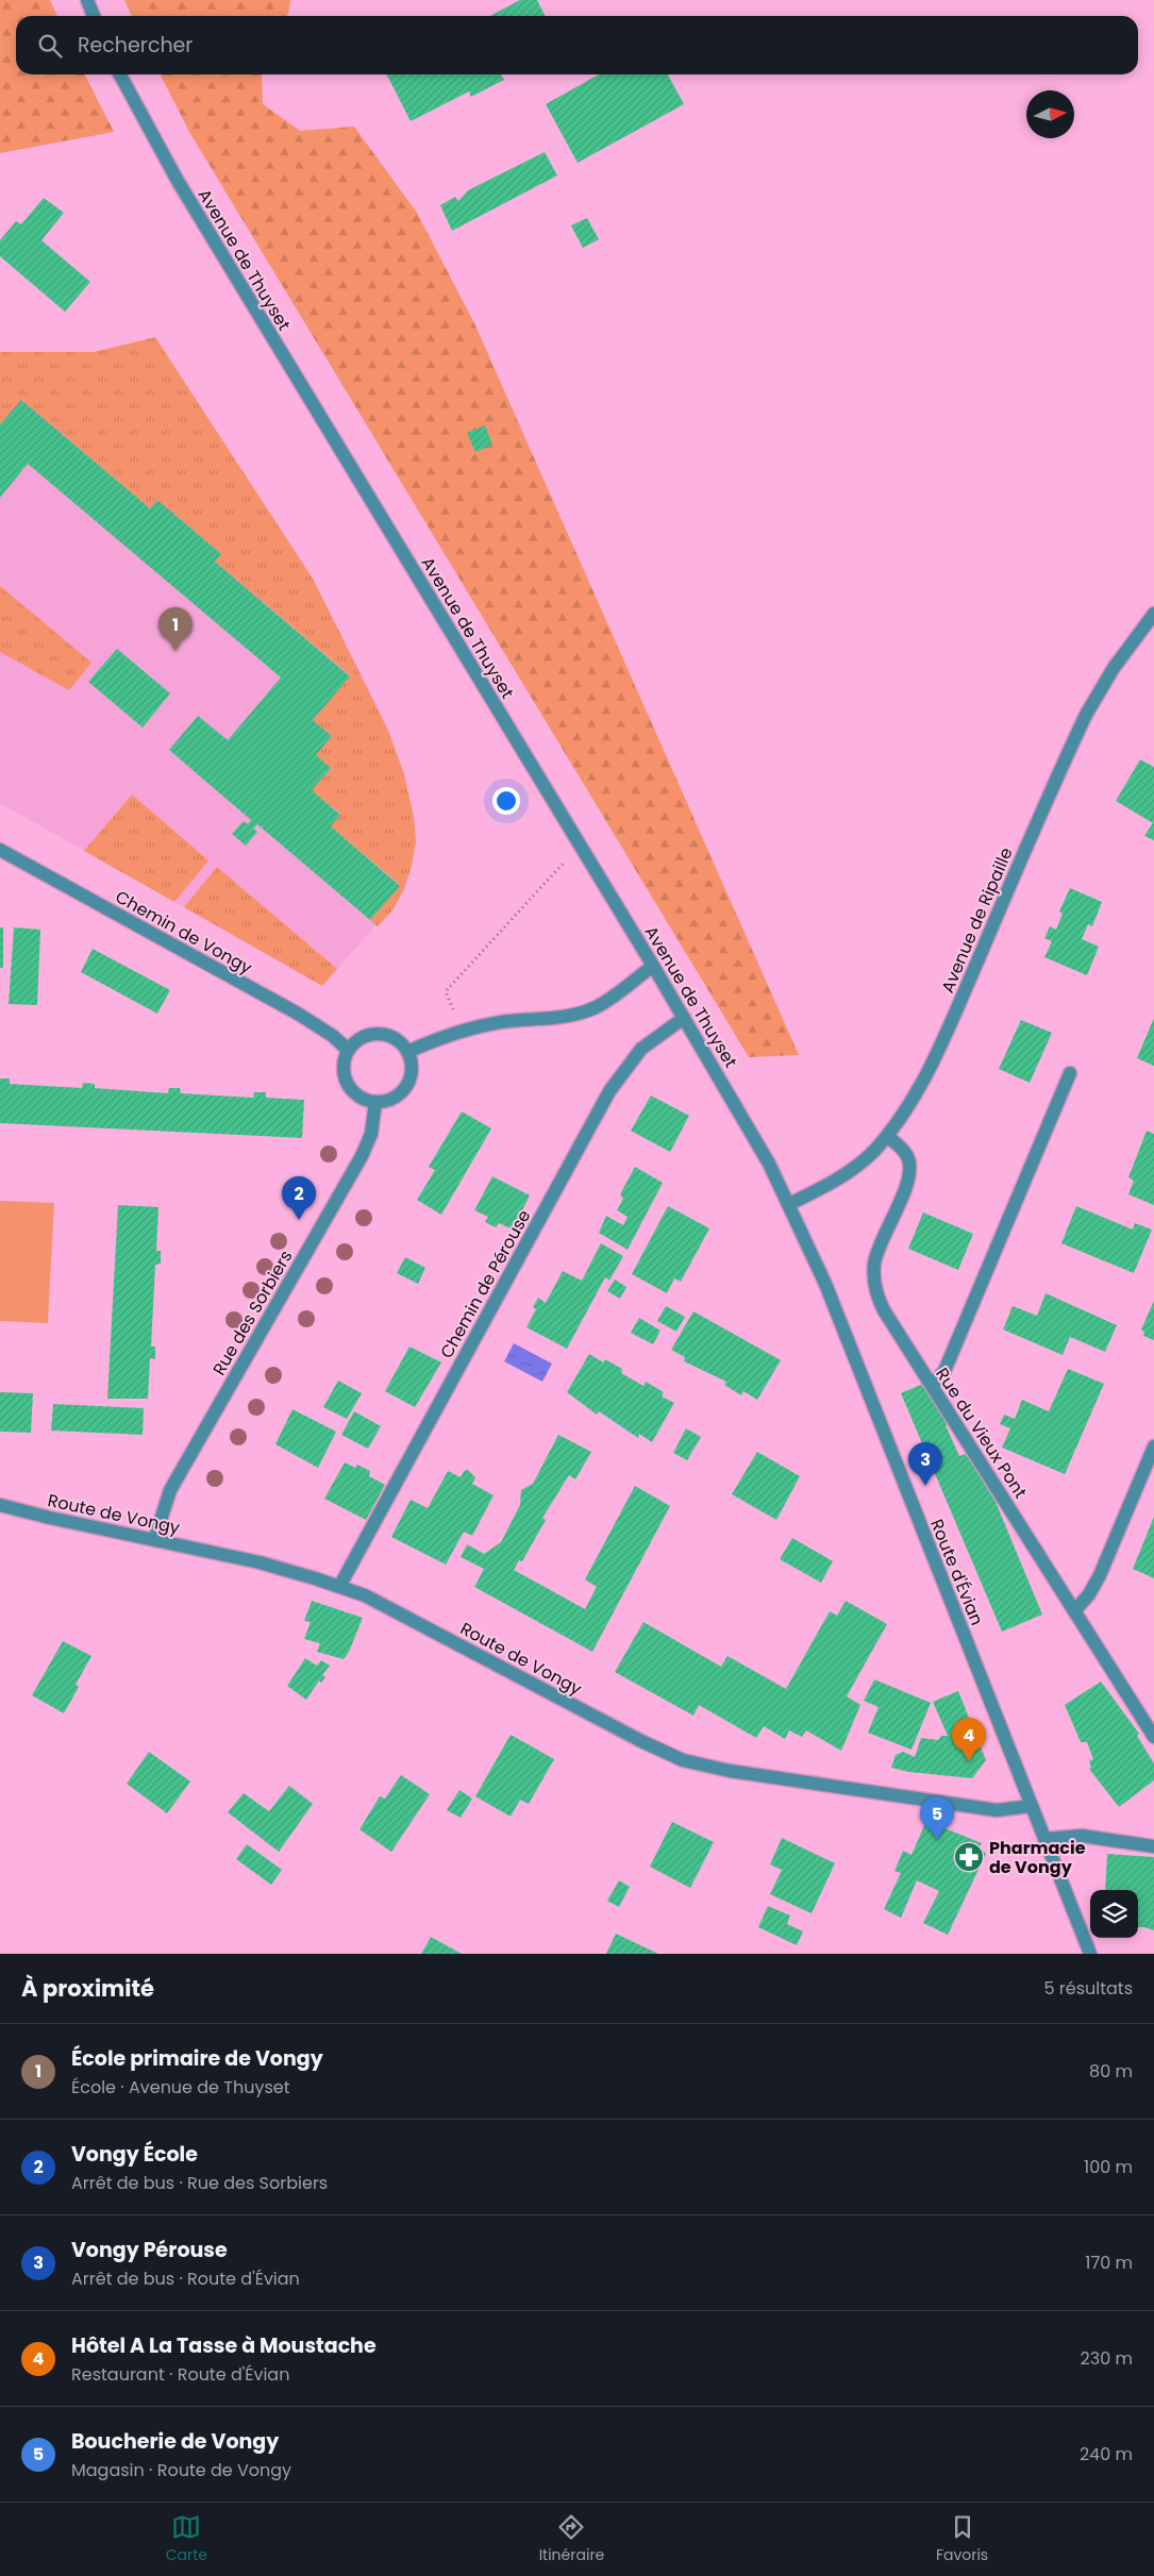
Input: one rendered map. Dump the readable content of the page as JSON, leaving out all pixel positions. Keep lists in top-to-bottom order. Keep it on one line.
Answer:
{"streets":{"street":["Avenue de Thuyset","Avenue de Ripaille","Chemin de Vongy","Chemin de Pérouse","Rue des Sorbiers","Rue du Vieux Pont","Route de Vongy","Route d'Évian"]},"crossings":[["Avenue de Thuyset","Avenue de Ripaille"],["Avenue de Thuyset","Chemin de Pérouse"],["Avenue de Thuyset","Route d'Évian"],["Avenue de Ripaille","Rue du Vieux Pont"],["Avenue de Ripaille","Route d'Évian"],["Chemin de Vongy","Rue des Sorbiers"],["Chemin de Pérouse","Route de Vongy"],["Rue des Sorbiers","Route de Vongy"],["Route de Vongy","Route d'Évian"]],"places":{"pharmacy":["Pharmacie de Vongy"]},"north":"right","page":{"search":"Rechercher","pins":["1","2","3","4","5"],"heading":["À proximité","5 résultats"],"list":[{"mark":"1","name":"École primaire de Vongy","note":"École · Avenue de Thuyset","value":"80 m"},{"mark":"2","name":"Vongy École","note":"Arrêt de bus · Rue des Sorbiers","value":"100 m"},{"mark":"3","name":"Vongy Pérouse","note":"Arrêt de bus · Route d'Évian","value":"170 m"},{"mark":"4","name":"Hôtel A La Tasse à Moustache","note":"Restaurant · Route d'Évian","value":"230 m"},{"mark":"5","name":"Boucherie de Vongy","note":"Magasin · Route de Vongy","value":"240 m"}],"nav":["Carte","Itinéraire","Favoris"]}}
